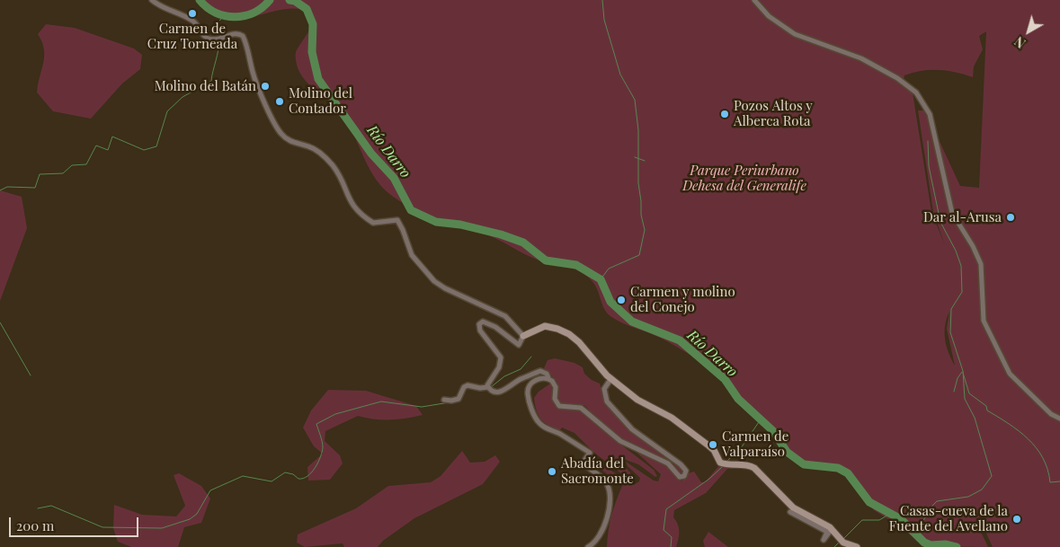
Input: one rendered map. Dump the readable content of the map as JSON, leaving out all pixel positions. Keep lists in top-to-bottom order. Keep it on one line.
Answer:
{"water":["Río Darro"],"parks":["Parque Periurbano Dehesa del Generalife"],"places":["Carmen de Cruz Torneada","Molino del Batán","Molino del Contador","Pozos Altos y Alberca Rota","Dar al-Arusa","Carmen y molino del Conejo","Carmen de Valparaíso","Abadía del Sacromonte","Casas-cueva de la Fuente del Avellano"],"scale_bar":"200 m","north":"bottom left"}
